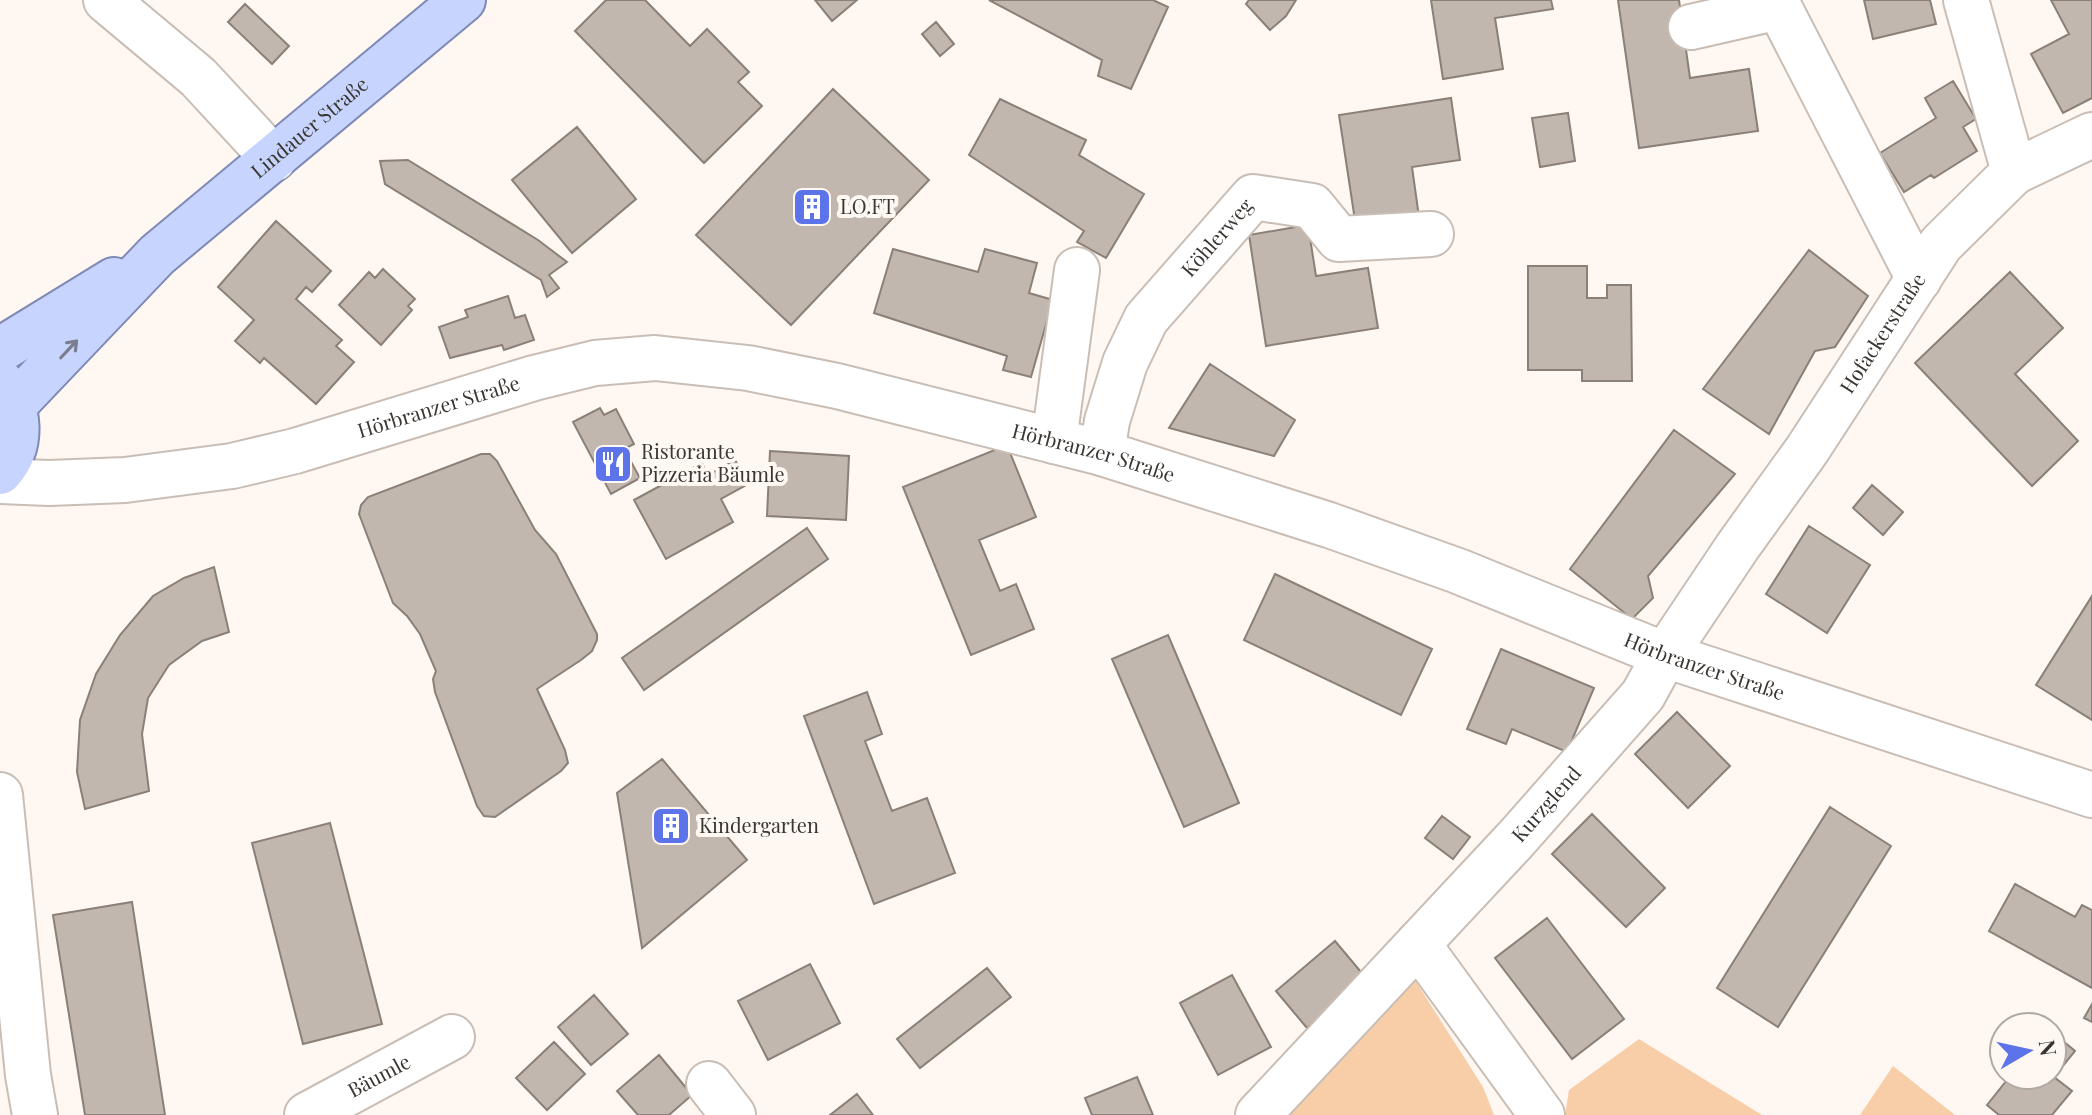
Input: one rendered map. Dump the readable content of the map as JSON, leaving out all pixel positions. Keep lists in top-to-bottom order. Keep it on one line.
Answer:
{"streets":{"main road":["Lindauer Straße"],"street":["Köhlerweg","Hofackerstraße","Hörbranzer Straße","Kurzglend","Bäumle"]},"crossings":[["Köhlerweg","Hörbranzer Straße"],["Hofackerstraße","Hörbranzer Straße"],["Hofackerstraße","Kurzglend"],["Hörbranzer Straße","Kurzglend"]],"places":{"building":["LO.FT","Kindergarten"],"restaurant":["Ristorante Pizzeria Bäumle"]},"north":"right"}
